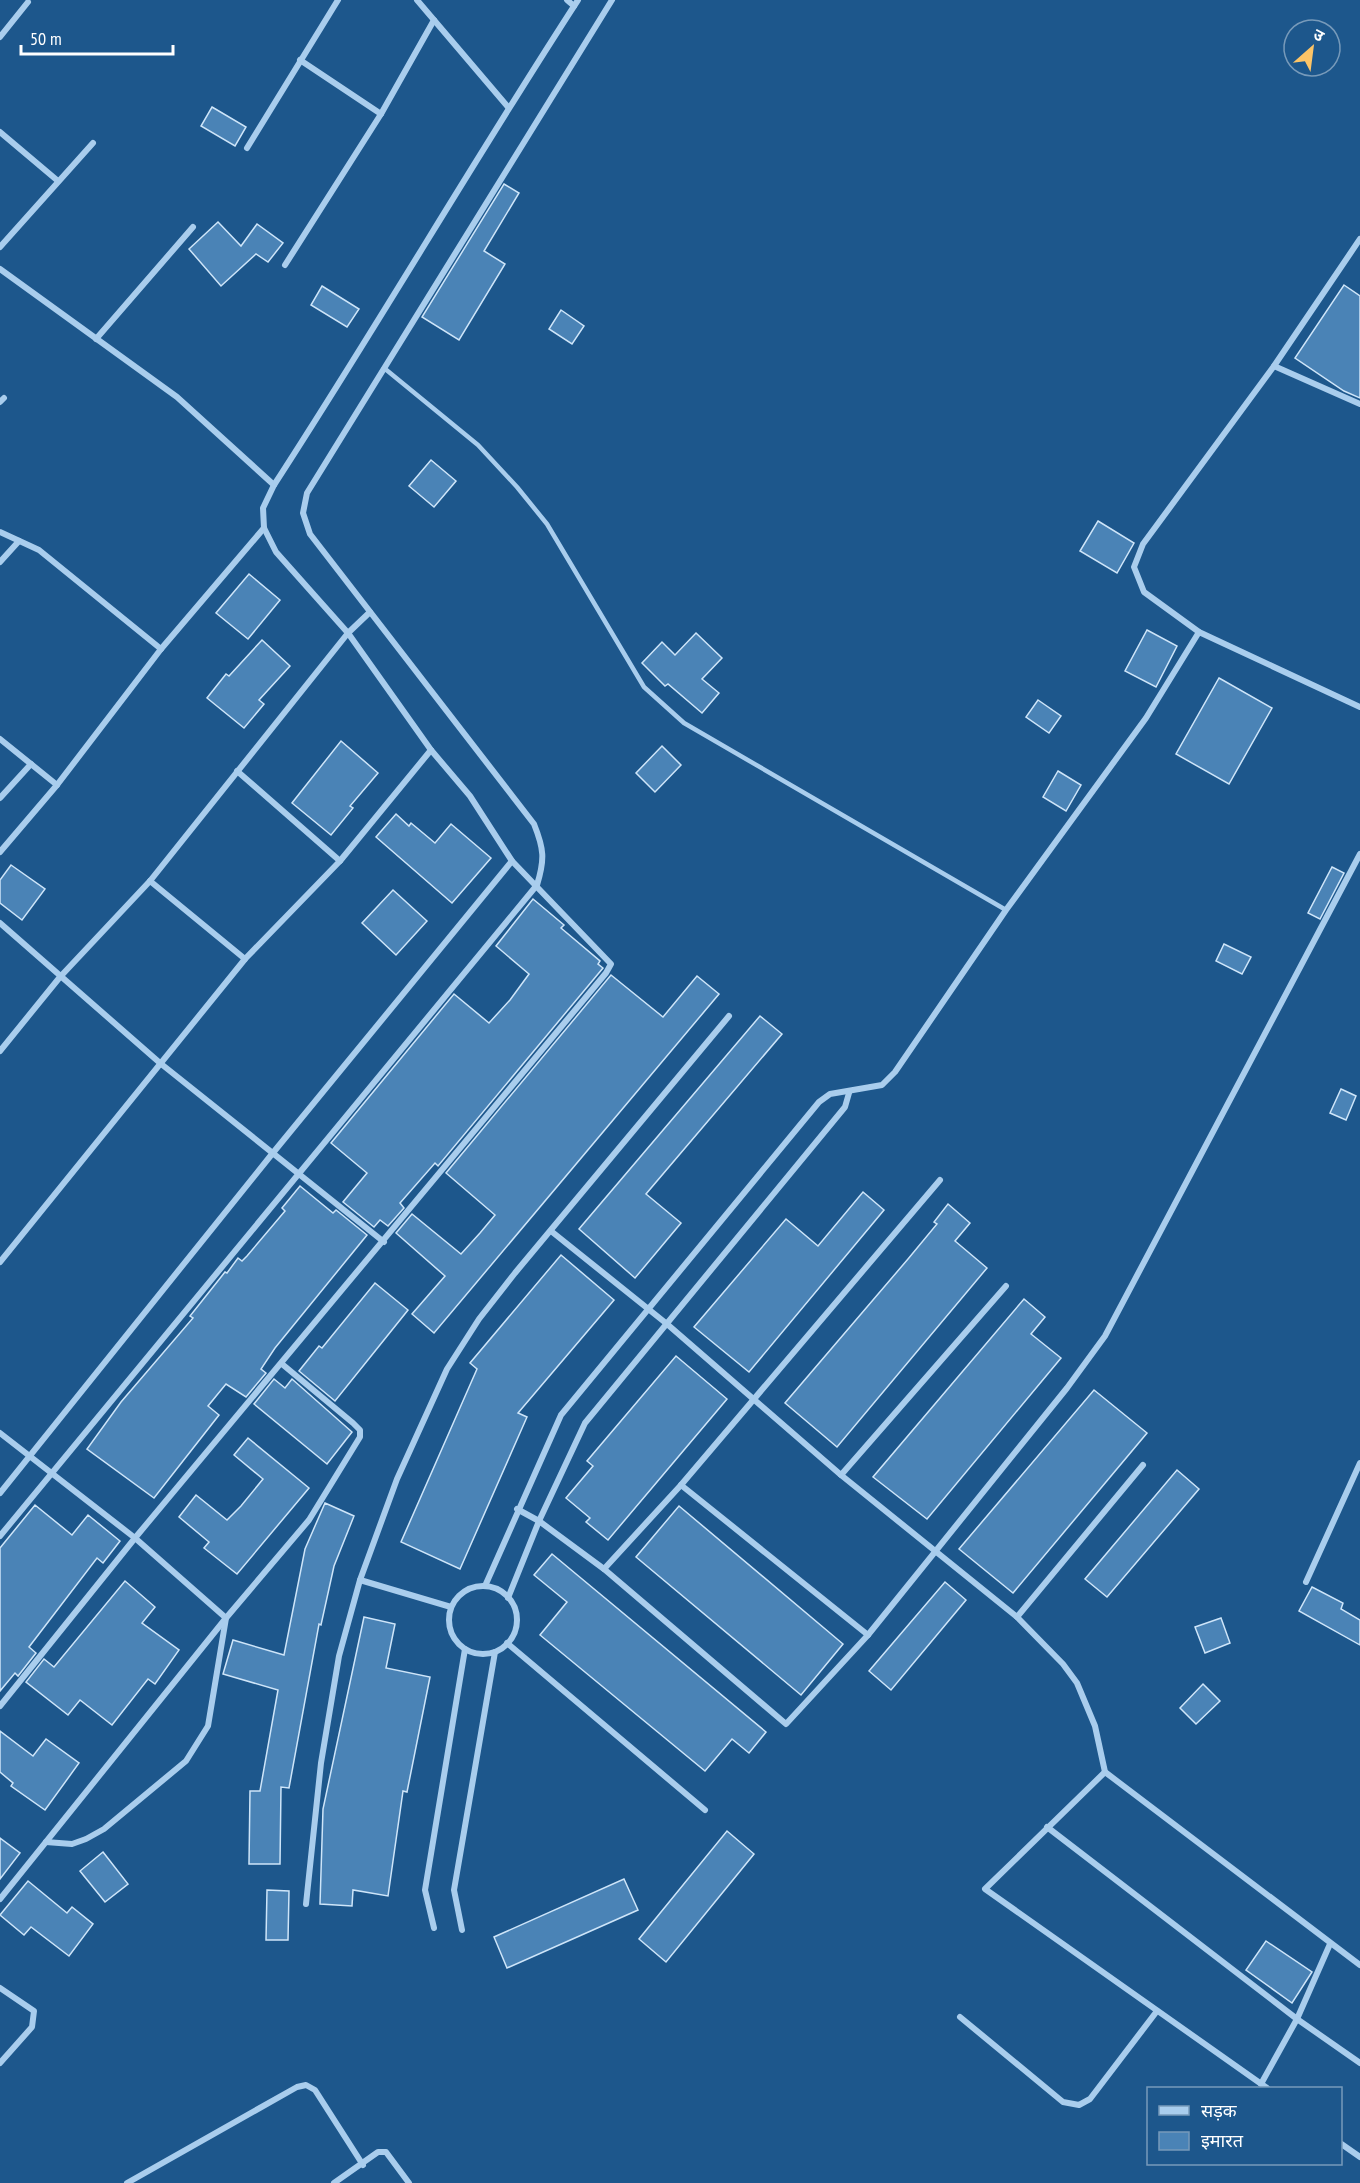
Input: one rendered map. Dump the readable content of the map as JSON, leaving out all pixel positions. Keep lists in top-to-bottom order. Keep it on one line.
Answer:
{"legend":["सड़क","इमारत"],"scale_bar":"50 m","north":"top right"}
